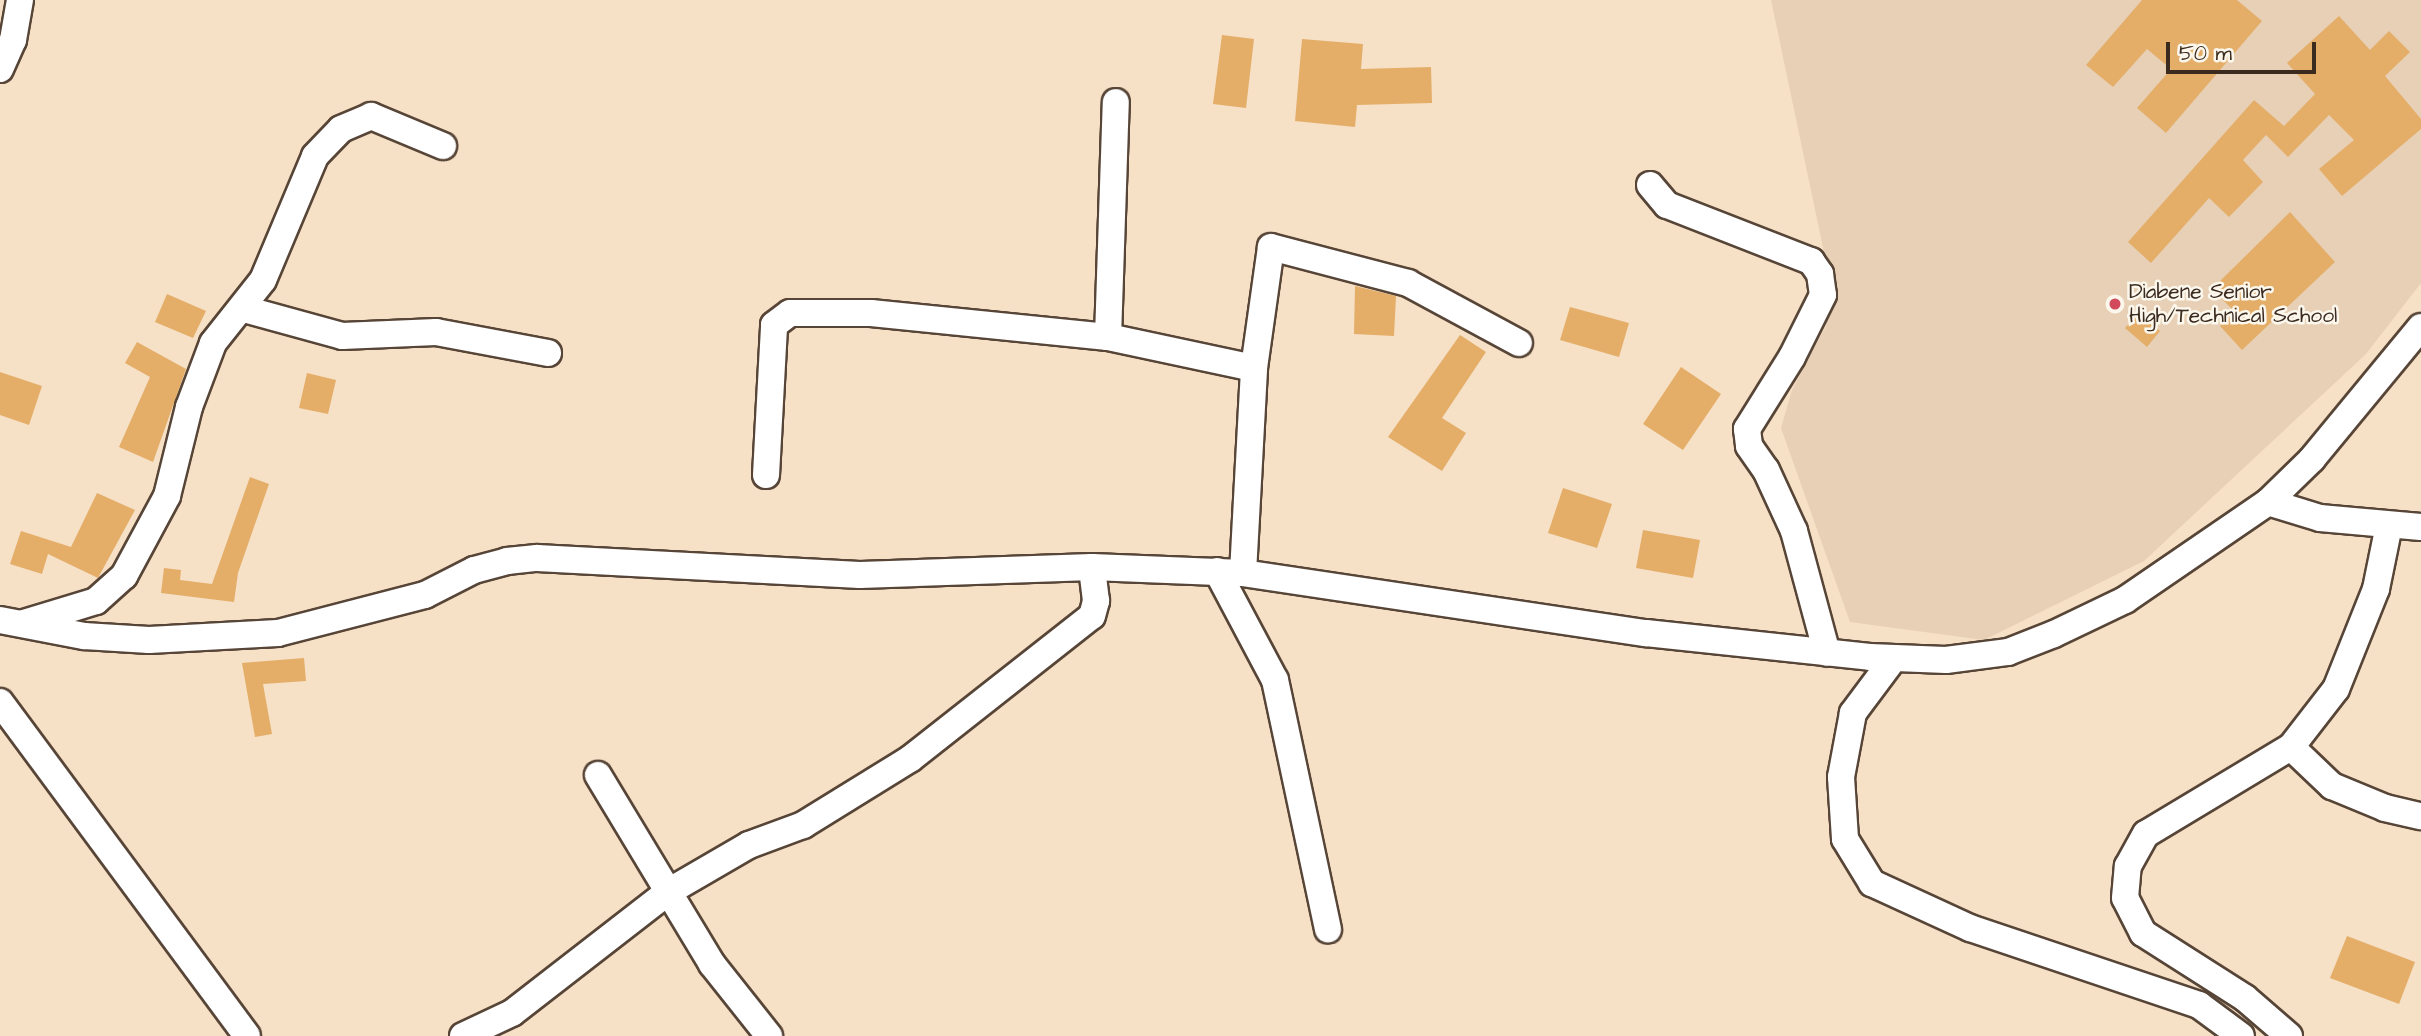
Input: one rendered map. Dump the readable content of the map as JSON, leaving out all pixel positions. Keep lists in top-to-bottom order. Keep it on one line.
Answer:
{"places":["Diabene Senior High/Technical School"],"scale_bar":"50 m"}
